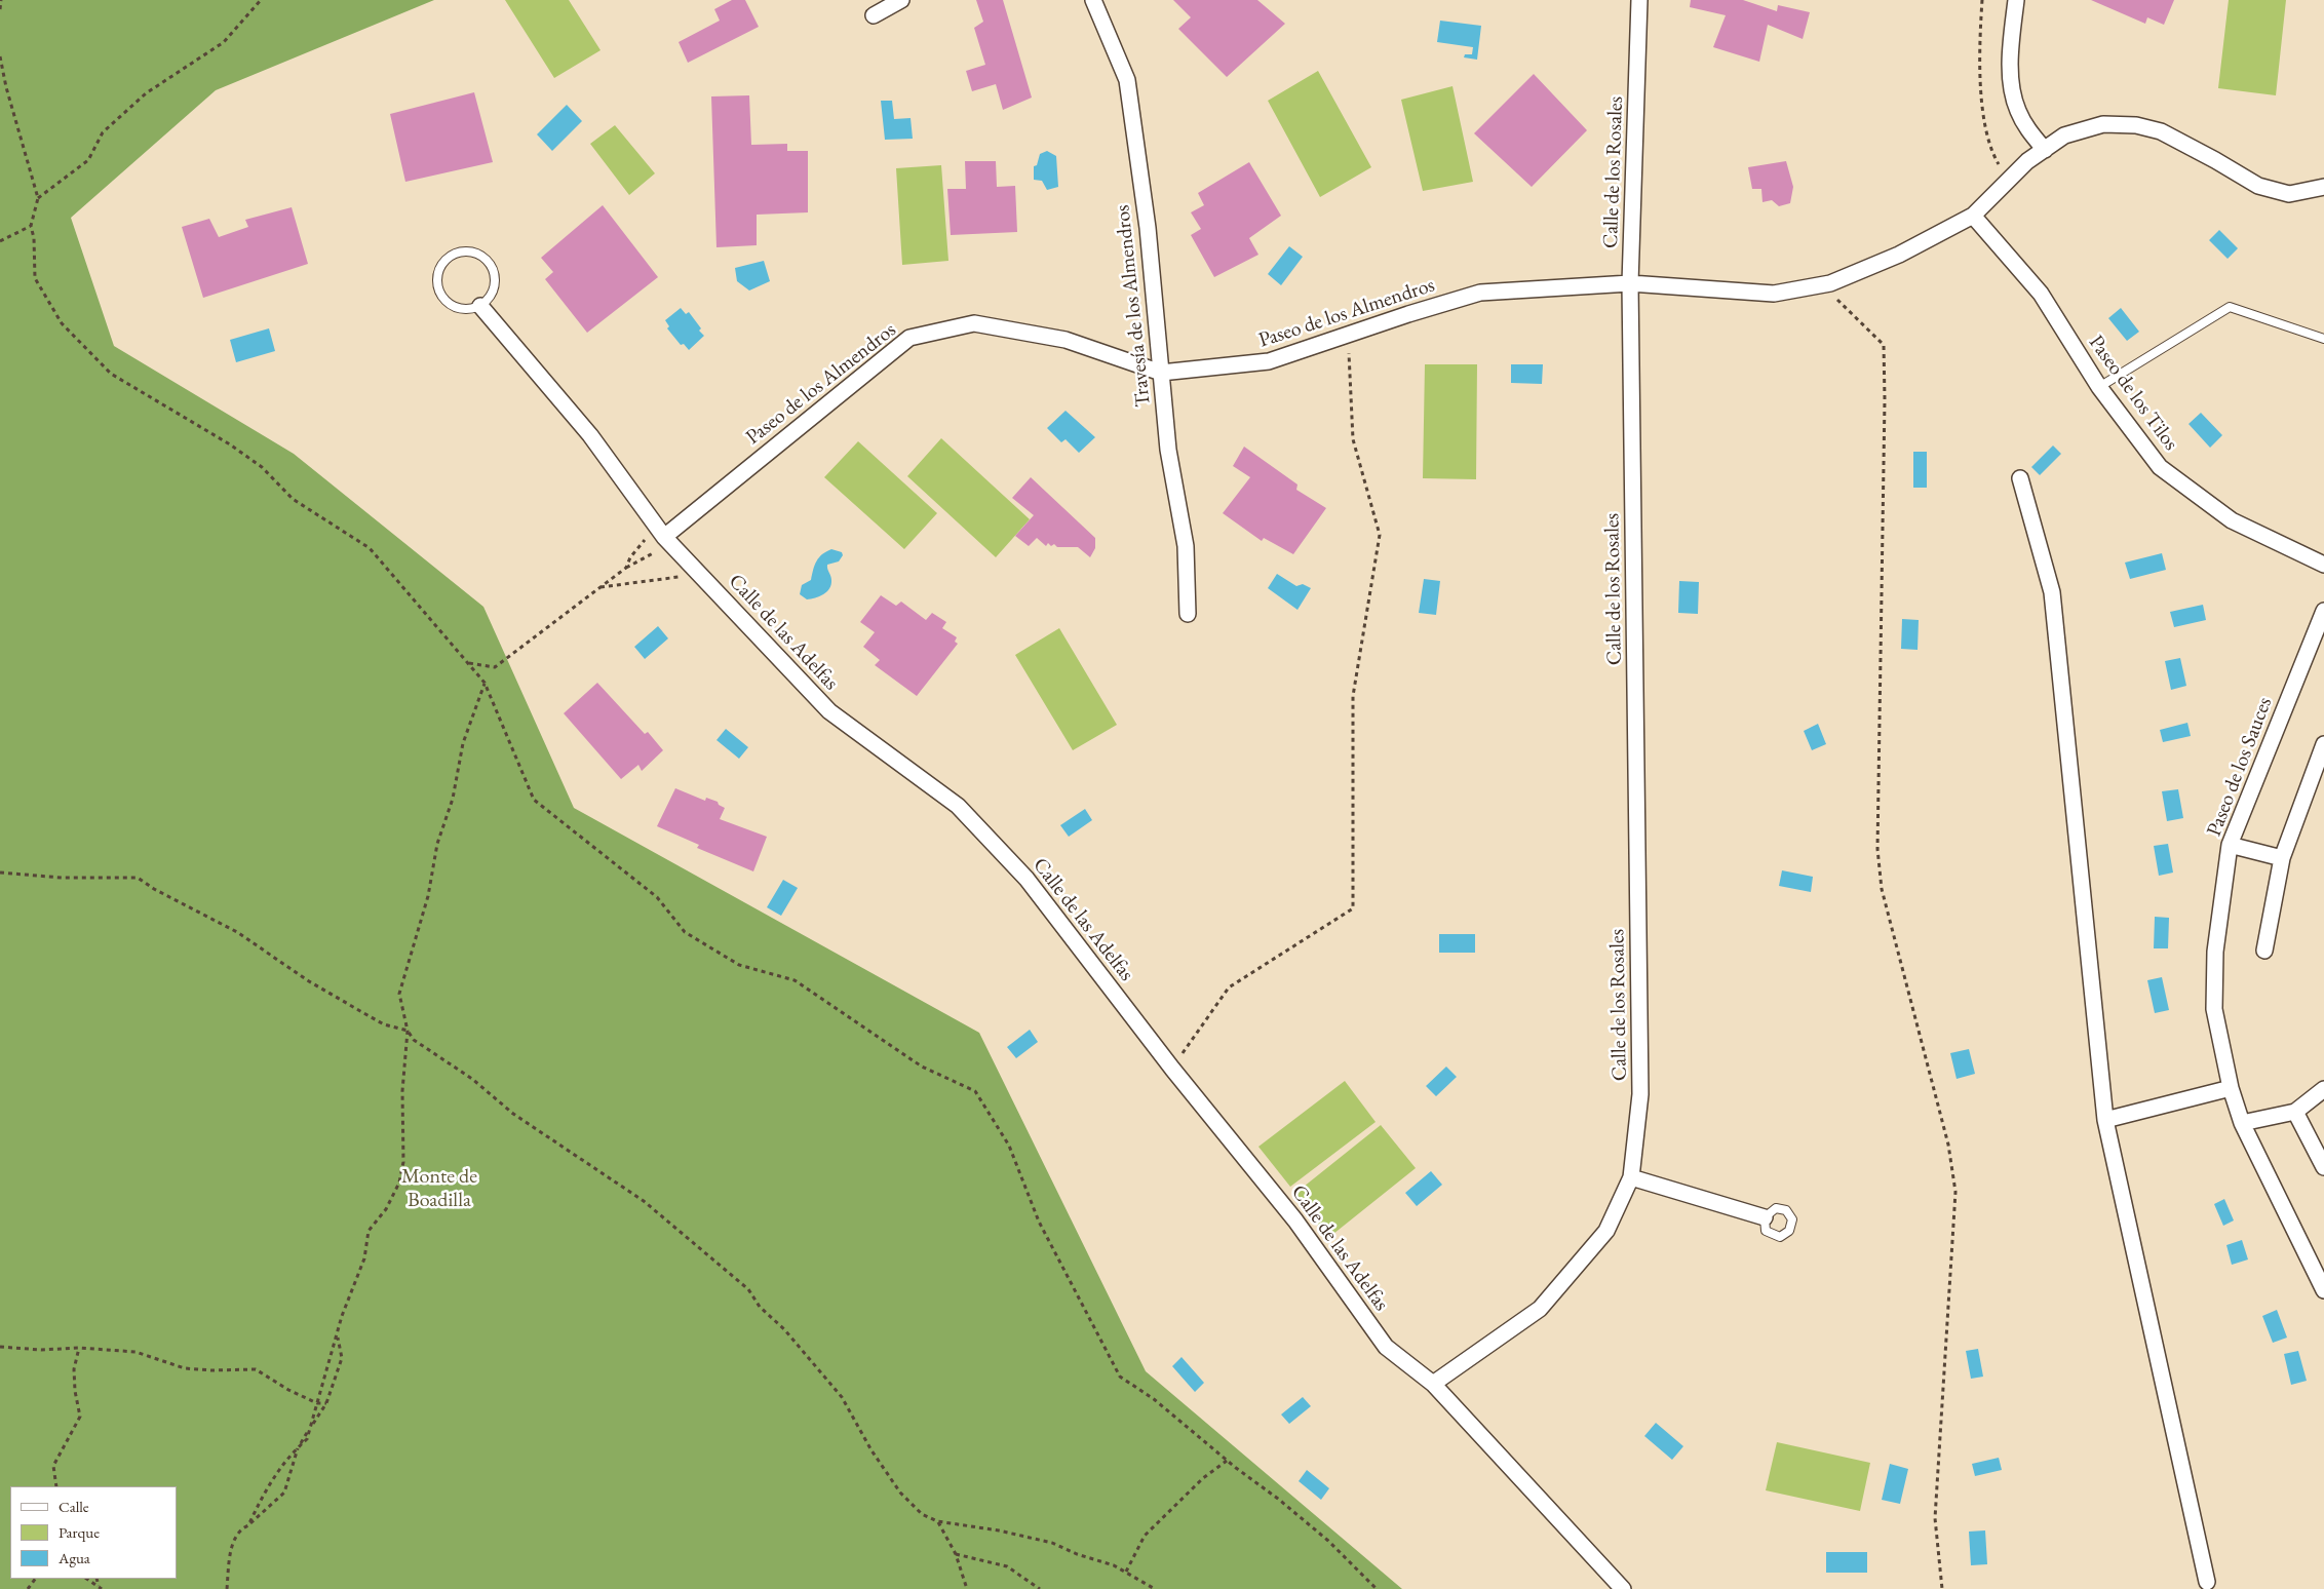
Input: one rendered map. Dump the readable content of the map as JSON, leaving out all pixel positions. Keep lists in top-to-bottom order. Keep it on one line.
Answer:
{"streets":{"street":["Calle de los Rosales","Travesía de los Almendros","Paseo de los Almendros","Paseo de los Tilos","Calle de las Adelfas","Paseo de los Sauces"]},"crossings":[["Calle de los Rosales","Paseo de los Almendros"],["Calle de los Rosales","Calle de las Adelfas"],["Travesía de los Almendros","Paseo de los Almendros"],["Paseo de los Almendros","Paseo de los Tilos"],["Paseo de los Almendros","Calle de las Adelfas"]],"parks":["Monte de Boadilla"],"legend":["Calle","Parque","Agua"]}
